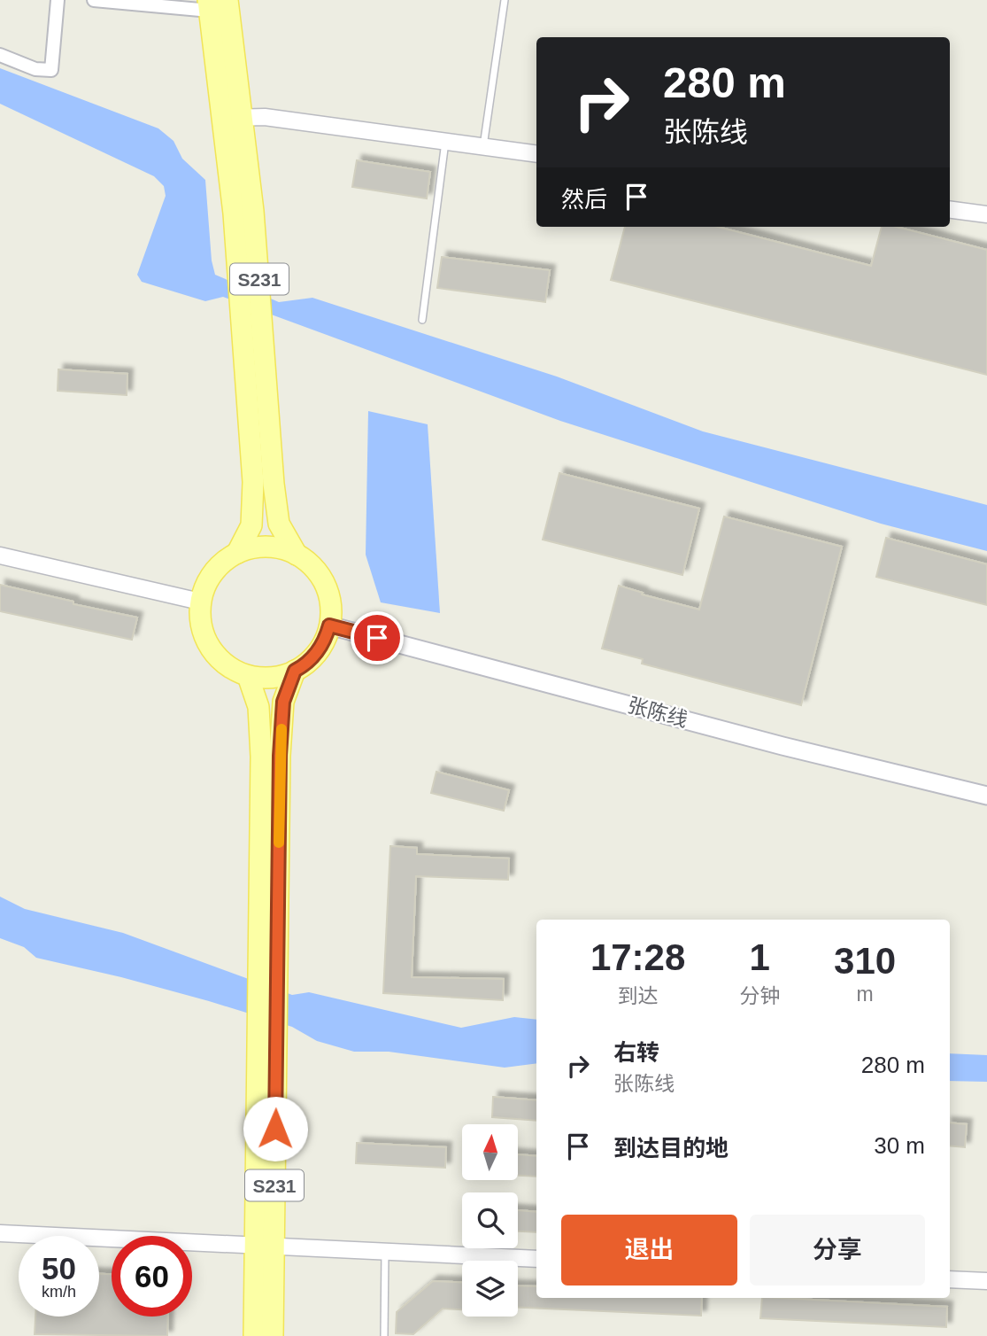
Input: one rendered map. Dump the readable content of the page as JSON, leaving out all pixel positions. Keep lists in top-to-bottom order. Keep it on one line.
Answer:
{"streets":{"main road":["S231","张陈线"]},"crossings":[["S231","张陈线"]],"north":"top","page":{"turn":["280 m","张陈线"],"then":"然后","eta":["17:28","到达","1","分钟","310","m"],"list":[{"name":"右转","note":"张陈线","value":"280 m"},{"name":"到达目的地","value":"30 m"}],"buttons":["退出","分享"],"speed":"50 km/h","limit":"60"}}
